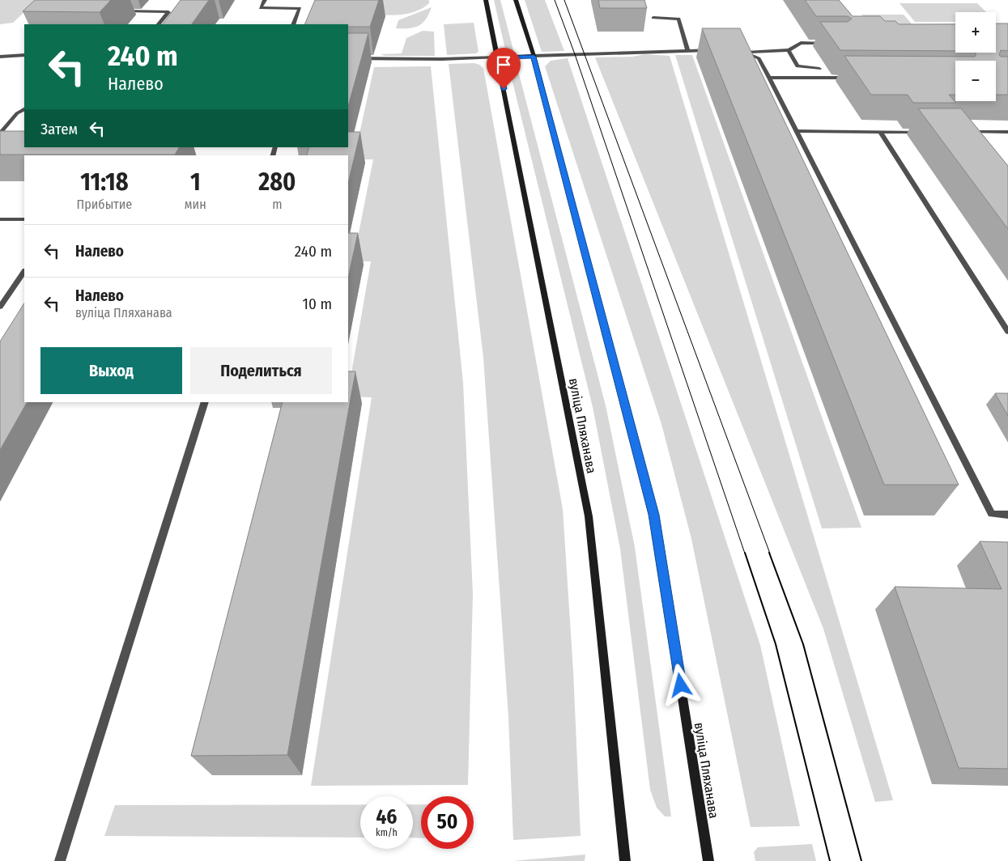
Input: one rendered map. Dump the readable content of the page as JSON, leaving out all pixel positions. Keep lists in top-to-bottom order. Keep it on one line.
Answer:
{"streets":{"main road":["вуліца Пляханава"]},"page":{"map_buttons":["+","−"],"turn":["240 m","Налево"],"then":"Затем","eta":["11:18","Прибытие","1","мин","280","m"],"list":[{"name":"Налево","value":"240 m"},{"name":"Налево","note":"вуліца Пляханава","value":"10 m"}],"buttons":["Выход","Поделиться"],"speed":"46 km/h","limit":"50"}}
